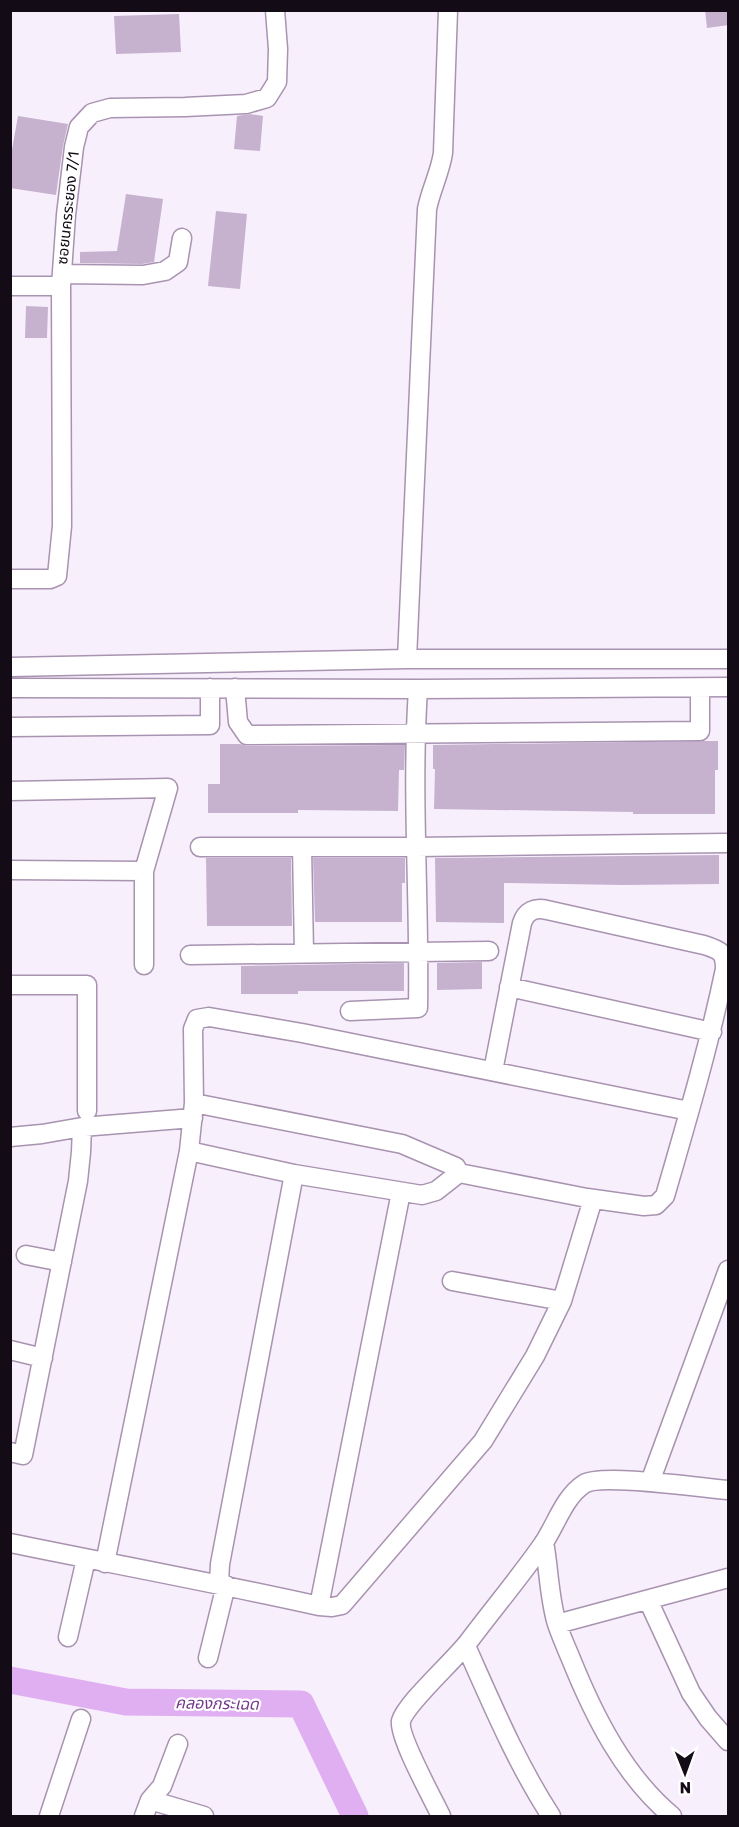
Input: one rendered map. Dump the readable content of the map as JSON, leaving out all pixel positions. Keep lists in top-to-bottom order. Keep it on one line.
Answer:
{"streets":{"street":["ซอยนครระยอง 7/1"]},"water":["คลองกระเฉด"],"north":"bottom"}
